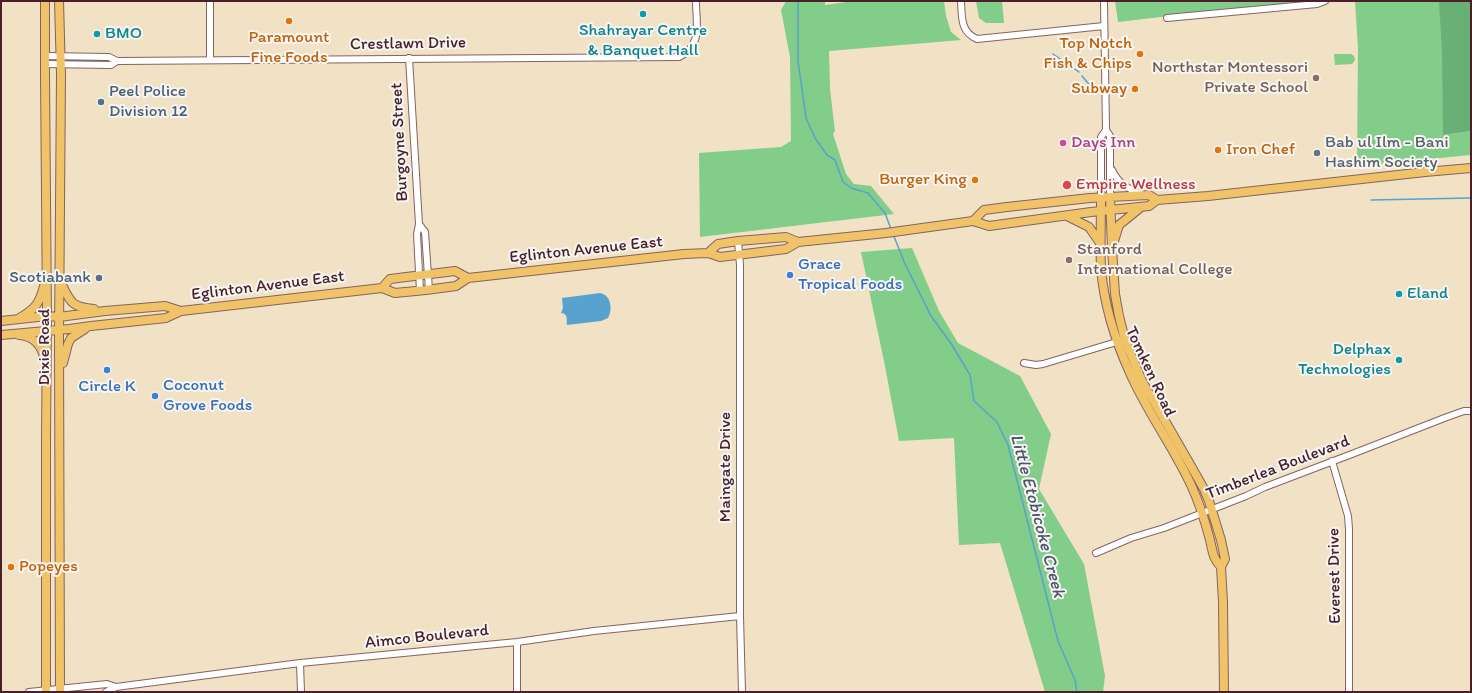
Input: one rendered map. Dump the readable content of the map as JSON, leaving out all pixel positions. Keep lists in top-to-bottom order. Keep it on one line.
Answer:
{"streets":{"main road":["Eglinton Avenue East","Dixie Road","Tomken Road"],"street":["Crestlawn Drive","Burgoyne Street","Maingate Drive","Timberlea Boulevard","Everest Drive","Aimco Boulevard"]},"crossings":[["Crestlawn Drive","Burgoyne Street"],["Crestlawn Drive","Dixie Road"],["Burgoyne Street","Eglinton Avenue East"],["Eglinton Avenue East","Dixie Road"],["Eglinton Avenue East","Tomken Road"],["Eglinton Avenue East","Maingate Drive"],["Dixie Road","Aimco Boulevard"],["Tomken Road","Timberlea Boulevard"],["Maingate Drive","Aimco Boulevard"],["Timberlea Boulevard","Everest Drive"]],"water":["Little Etobicoke Creek"],"places":["Shahrayar Centre & Banquet Hall","Paramount Fine Foods","BMO","Top Notch Fish & Chips","Northstar Montessori Private School","Subway","Peel Police Division 12","Days Inn","Iron Chef","Bab ul Ilm - Bani Hashim Society","Burger King","Empire Wellness","Stanford International College","Grace Tropical Foods","Scotiabank","Eland","Delphax Technologies","Circle K","Coconut Grove Foods","Popeyes"]}
